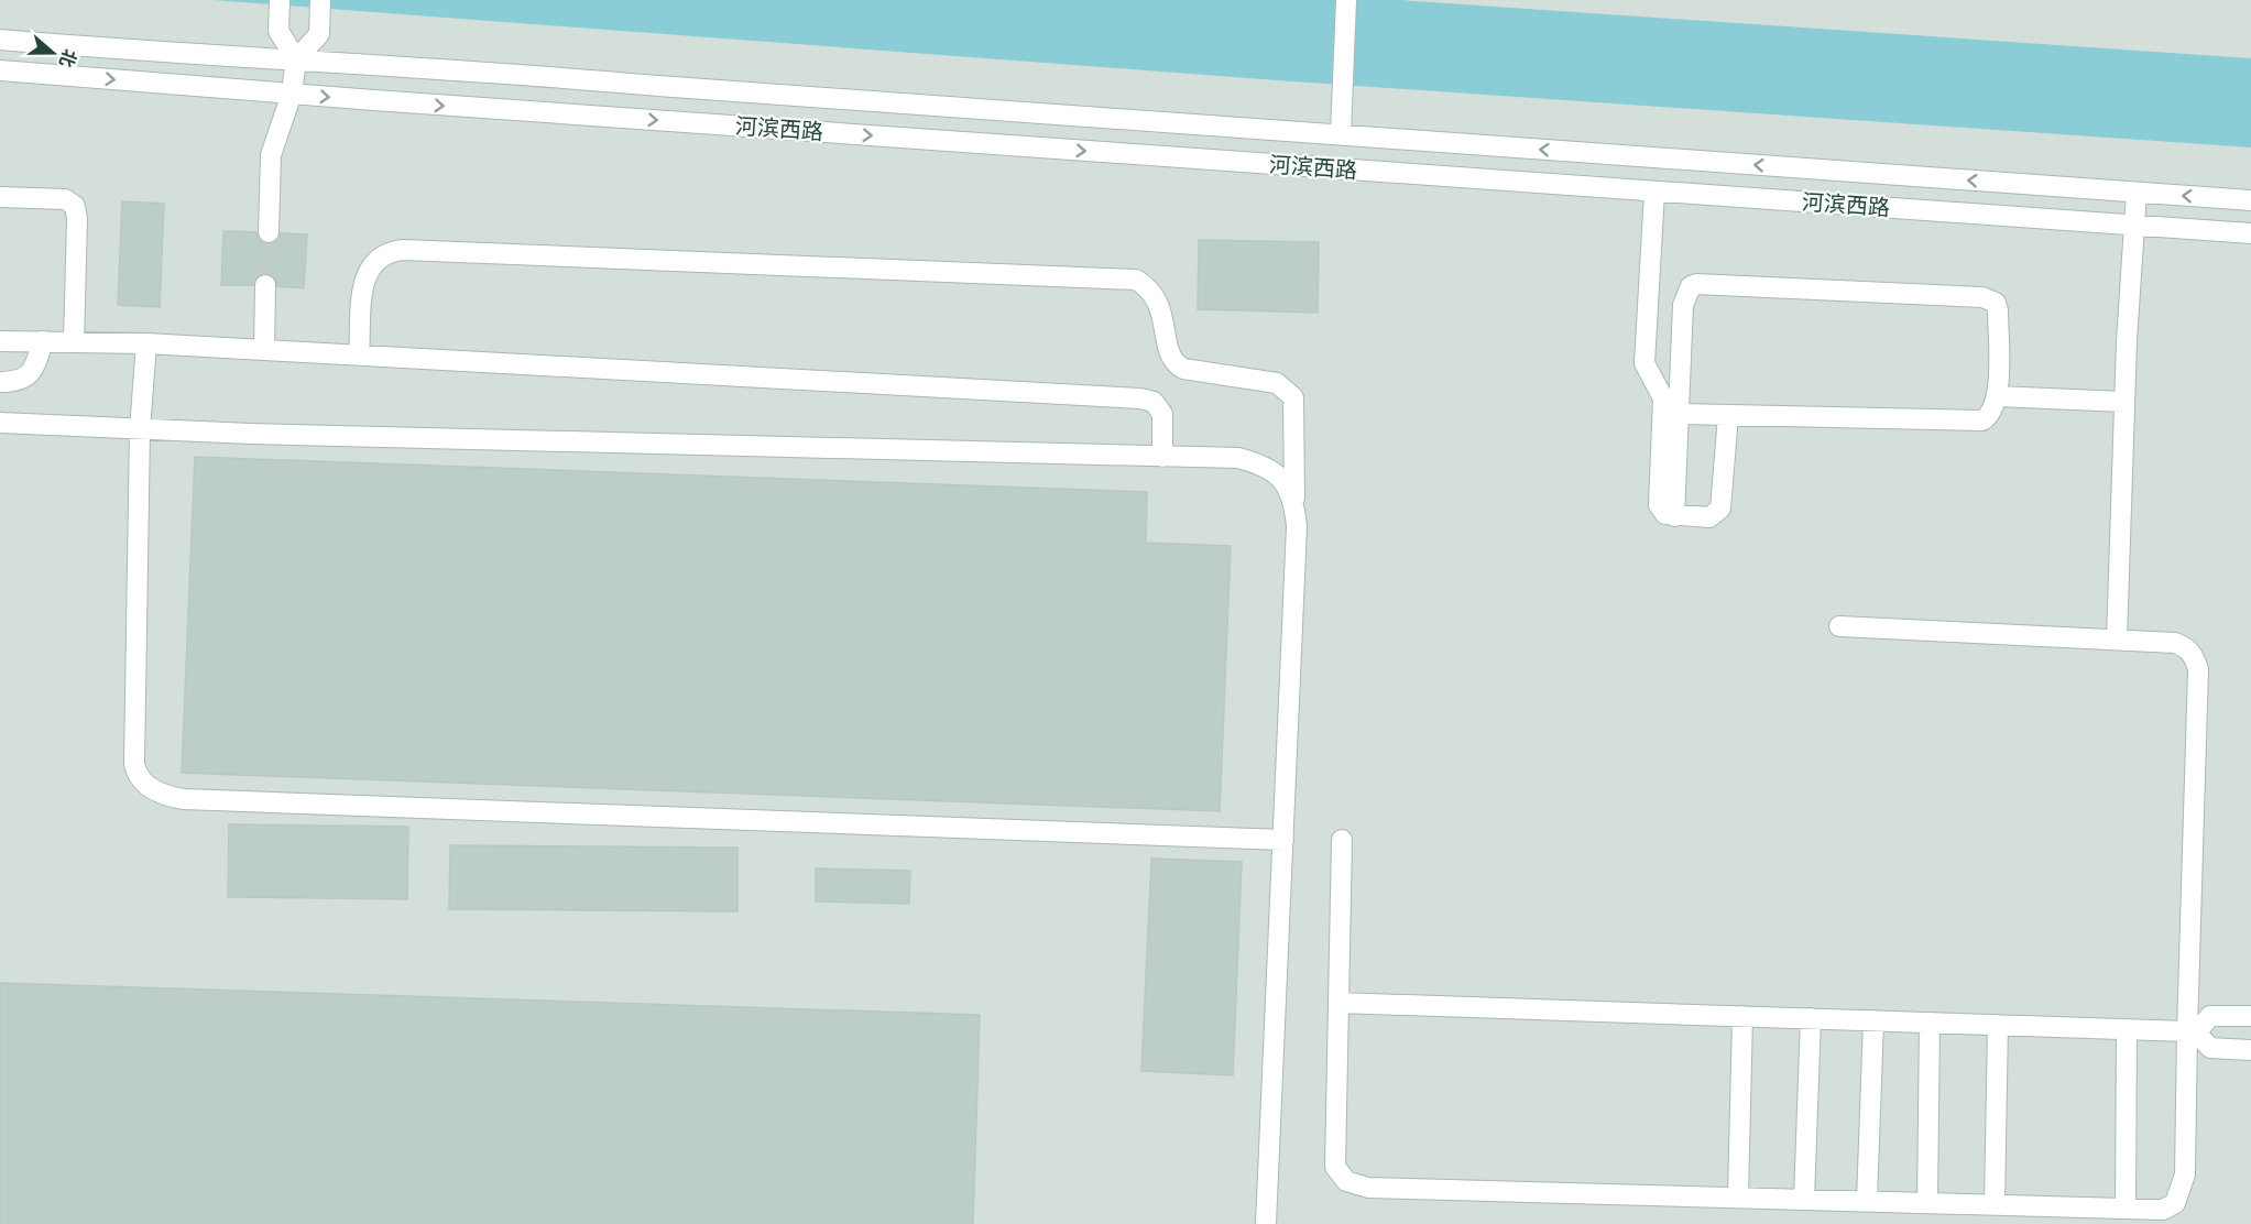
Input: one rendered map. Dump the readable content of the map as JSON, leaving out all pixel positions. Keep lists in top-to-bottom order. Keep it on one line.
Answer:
{"streets":{"street":["河滨西路"]},"north":"right"}
